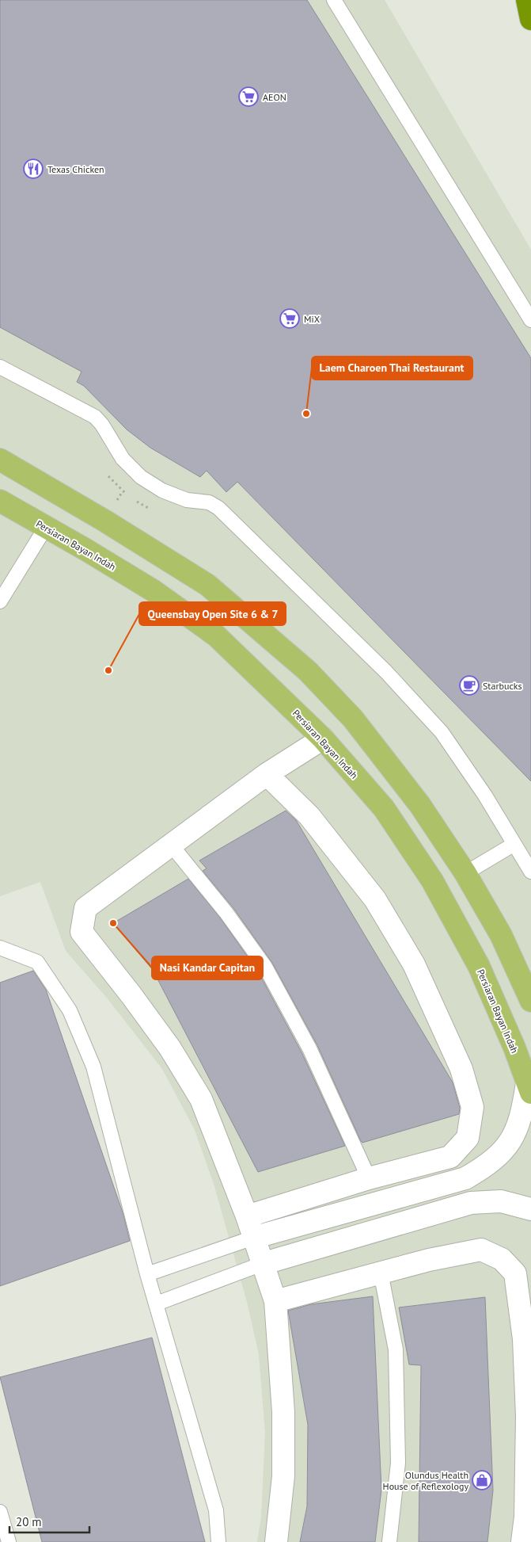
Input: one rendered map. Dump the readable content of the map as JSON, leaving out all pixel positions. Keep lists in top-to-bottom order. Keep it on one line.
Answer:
{"streets":{"main road":["Persiaran Bayan Indah"]},"places":{"supermarket":["AEON","MiX"],"restaurant":["Texas Chicken"],"other":["Laem Charoen Thai Restaurant","Queensbay Open Site 6 & 7","Nasi Kandar Capitan"],"cafe":["Starbucks"],"shop":["Olundus Health House of Reflexology"]},"scale_bar":"20 m"}
